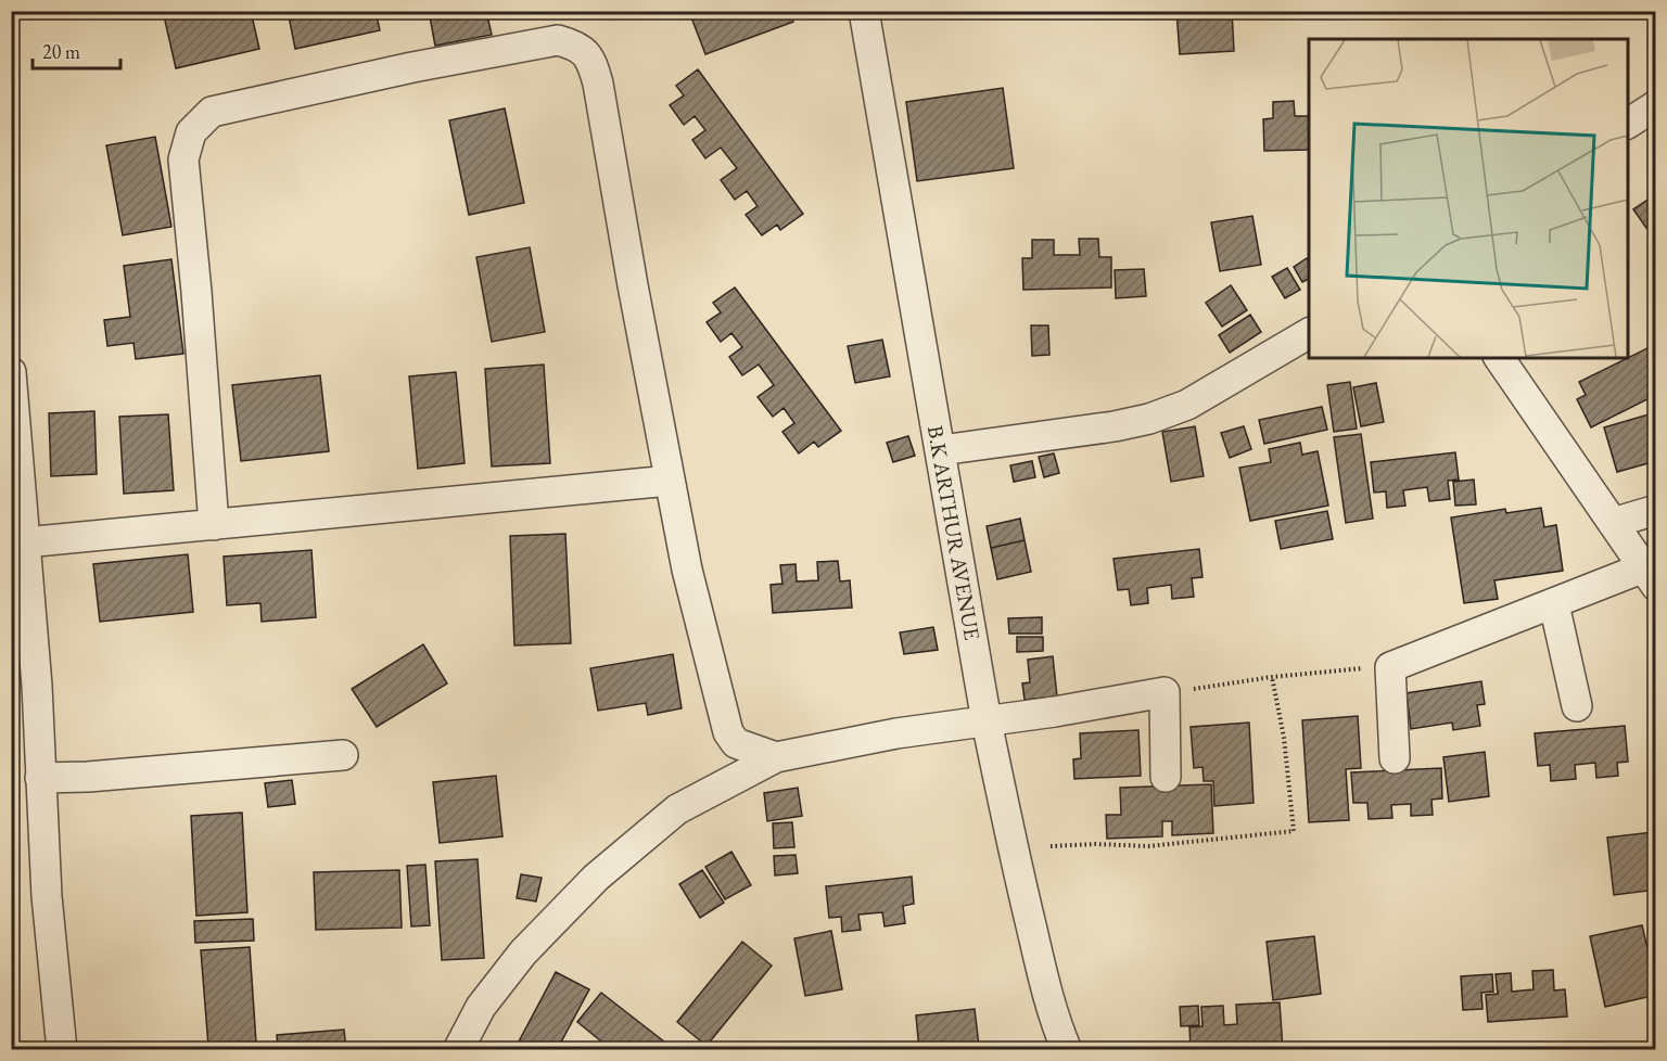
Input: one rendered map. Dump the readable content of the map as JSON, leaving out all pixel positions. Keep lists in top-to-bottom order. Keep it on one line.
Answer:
{"streets":{"street":["B.K ARTHUR AVENUE"]},"scale_bar":"20 m"}
